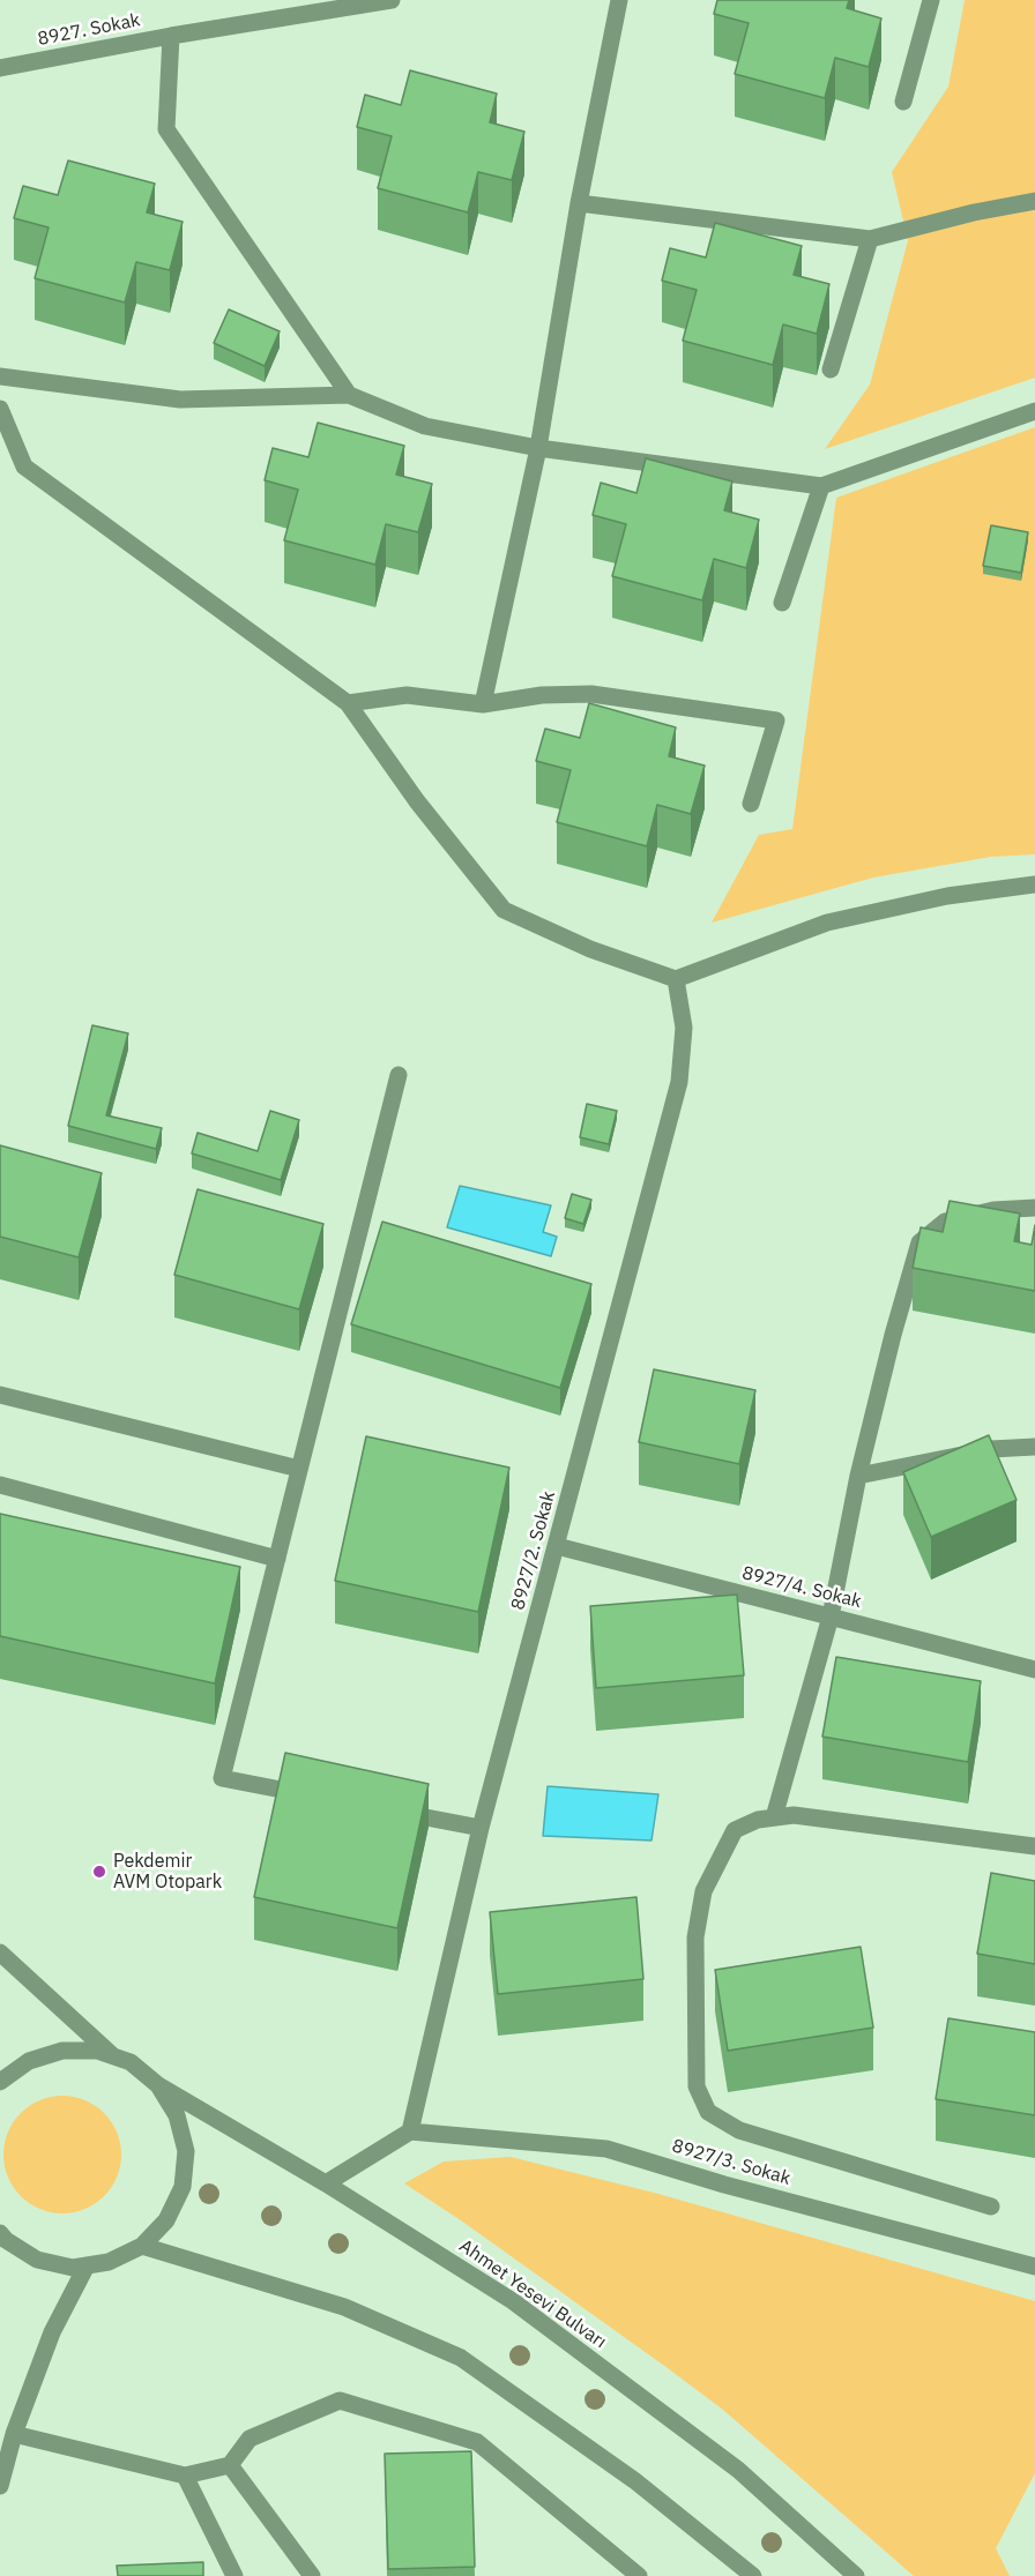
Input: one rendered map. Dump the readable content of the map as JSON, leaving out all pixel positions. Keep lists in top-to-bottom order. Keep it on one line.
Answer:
{"streets":{"street":["8927. Sokak","8927/2. Sokak","8927/4. Sokak","8927/3. Sokak","Ahmet Yesevi Bulvarı"]},"crossings":[["8927/2. Sokak","8927/4. Sokak"],["8927/2. Sokak","8927/3. Sokak"]],"places":["Pekdemir AVM Otopark"]}
